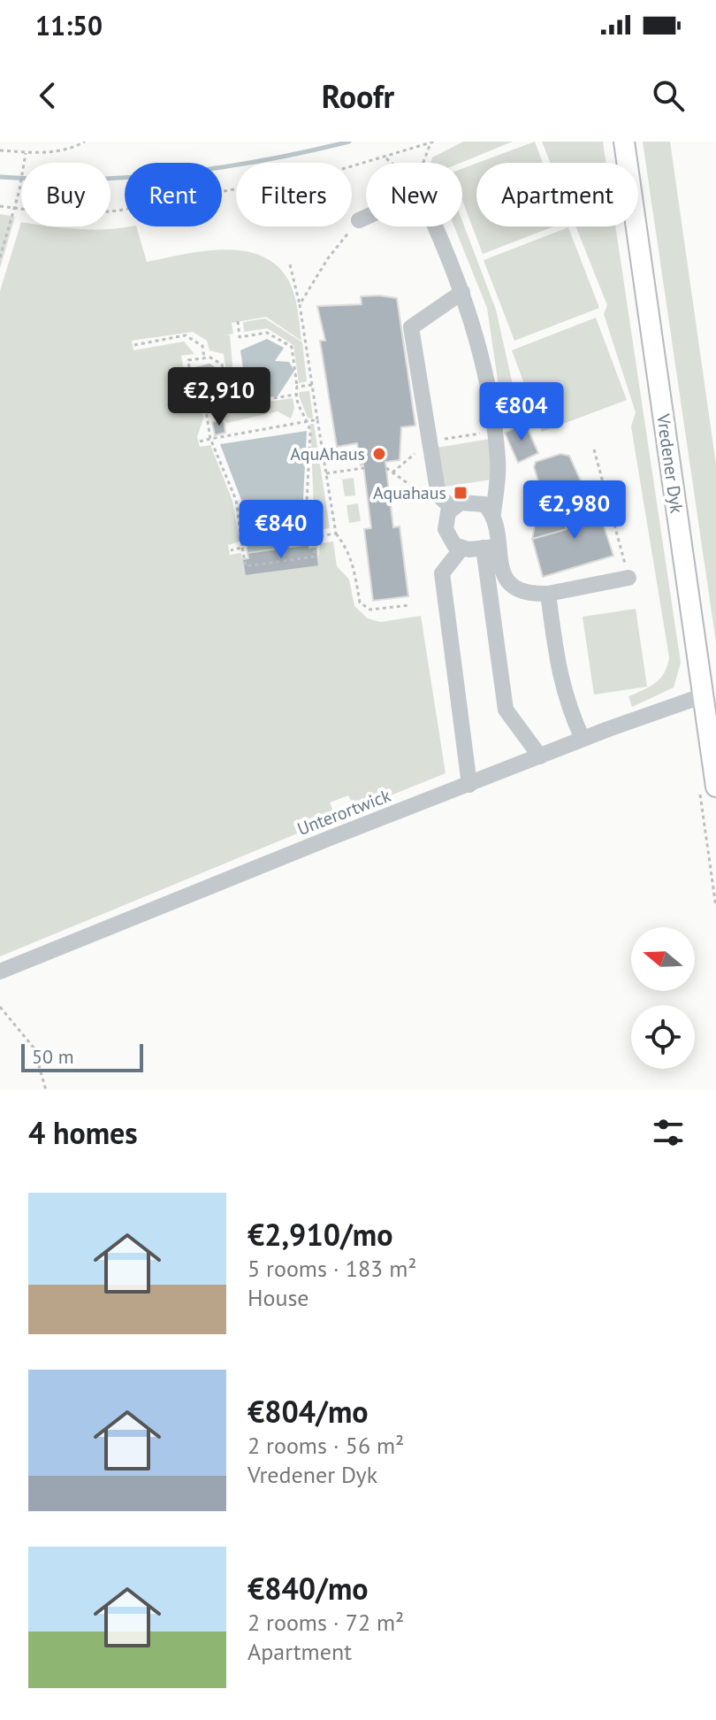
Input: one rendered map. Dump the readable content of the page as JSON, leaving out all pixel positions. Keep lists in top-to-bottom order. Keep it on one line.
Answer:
{"streets":{"main road":["Vredener Dyk"],"street":["Unterortwick"]},"crossings":[["Vredener Dyk","Unterortwick"]],"places":{"other":["AquAhaus"],"transit":["Aquahaus"]},"scale_bar":"50 m","north":"left","page":{"status":"11:50","header":"Roofr","chip":["Buy","Rent","Filters","New","Apartment"],"price":["€2,910","€804","€2,980","€840"],"scale":"50 m","heading":"4 homes","list":[{"name":"€2,910/mo","note":"5 rooms · 183 m² · House"},{"name":"€804/mo","note":"2 rooms · 56 m² · Vredener Dyk"},{"name":"€840/mo","note":"2 rooms · 72 m² · Apartment"}]}}
